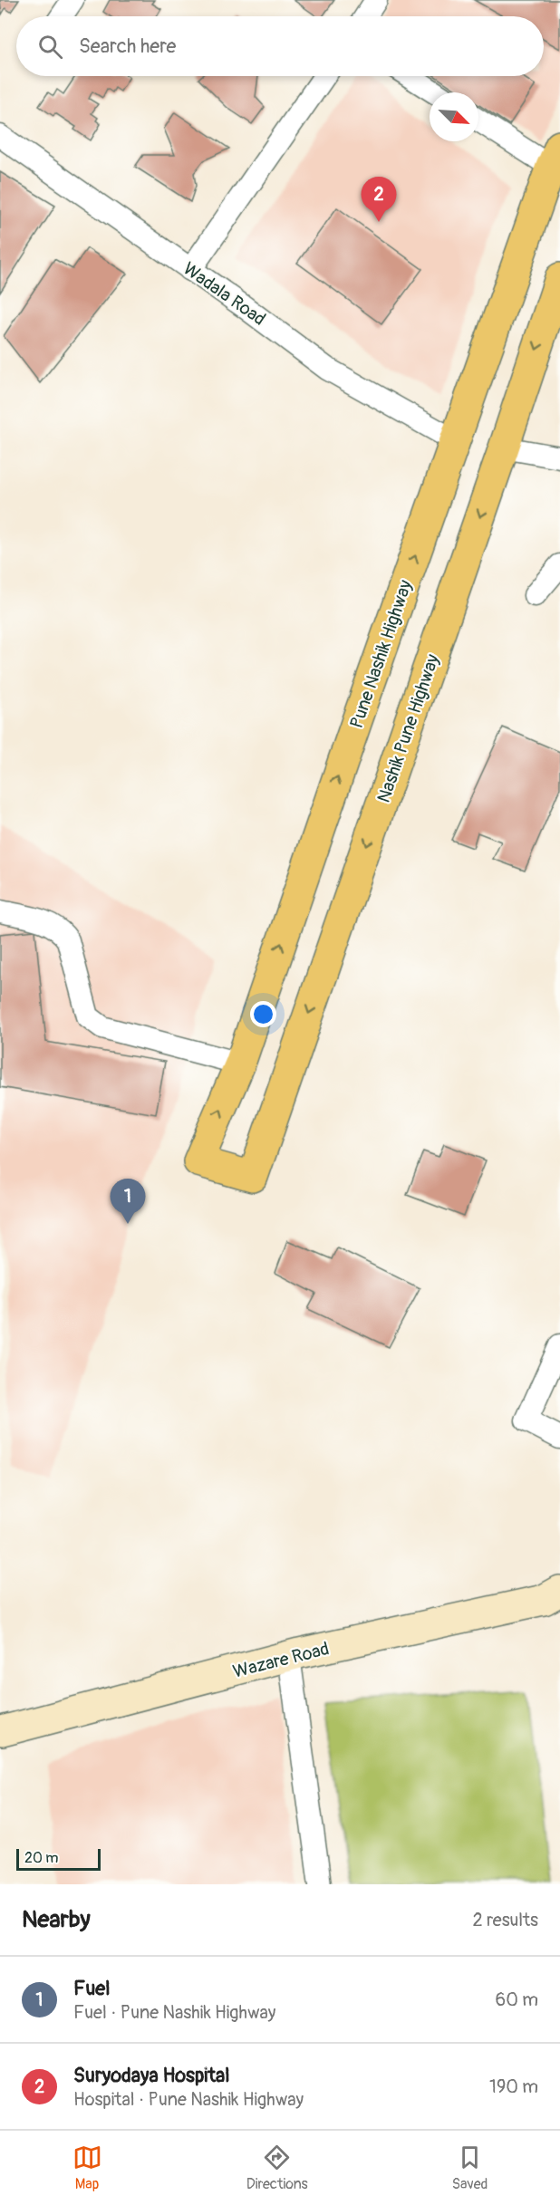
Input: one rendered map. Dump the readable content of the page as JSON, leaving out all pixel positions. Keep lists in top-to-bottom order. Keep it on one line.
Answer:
{"streets":{"highway":["Pune Nashik Highway","Nashik Pune Highway"],"street":["Wadala Road","Wazare Road"]},"crossings":[["Wadala Road","Pune Nashik Highway"],["Pune Nashik Highway","Nashik Pune Highway"]],"one_way":["Pune Nashik Highway","Nashik Pune Highway"],"scale_bar":"20 m","north":"bottom right","page":{"search":"Search here","pins":["2","1"],"scale":"20 m","heading":["Nearby","2 results"],"list":[{"mark":"1","name":"Fuel","note":"Fuel · Pune Nashik Highway","value":"60 m"},{"mark":"2","name":"Suryodaya Hospital","note":"Hospital · Pune Nashik Highway","value":"190 m"}],"nav":["Map","Directions","Saved"]}}
